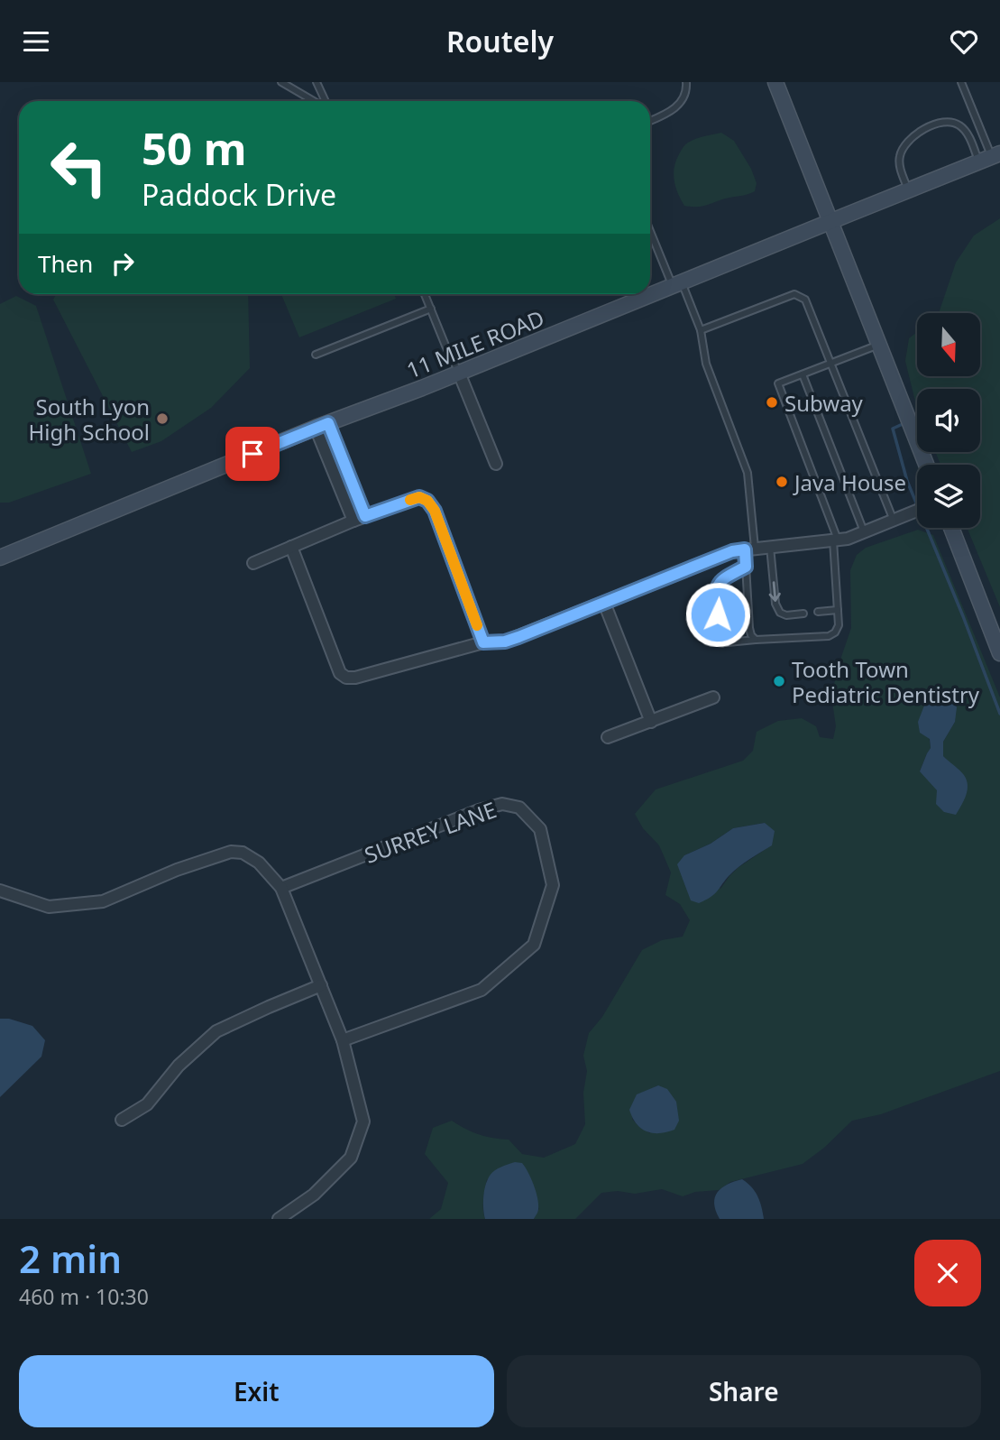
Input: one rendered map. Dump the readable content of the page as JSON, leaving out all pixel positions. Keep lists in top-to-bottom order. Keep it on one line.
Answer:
{"streets":{"street":["11 MILE ROAD","SURREY LANE"]},"places":["Subway","South Lyon High School","Java House","Tooth Town Pediatric Dentistry"],"north":"bottom","page":{"header":"Routely","turn":["50 m","Paddock Drive"],"then":"Then","heading":["2 min","460 m · 10:30"],"buttons":["Exit","Share"]}}
